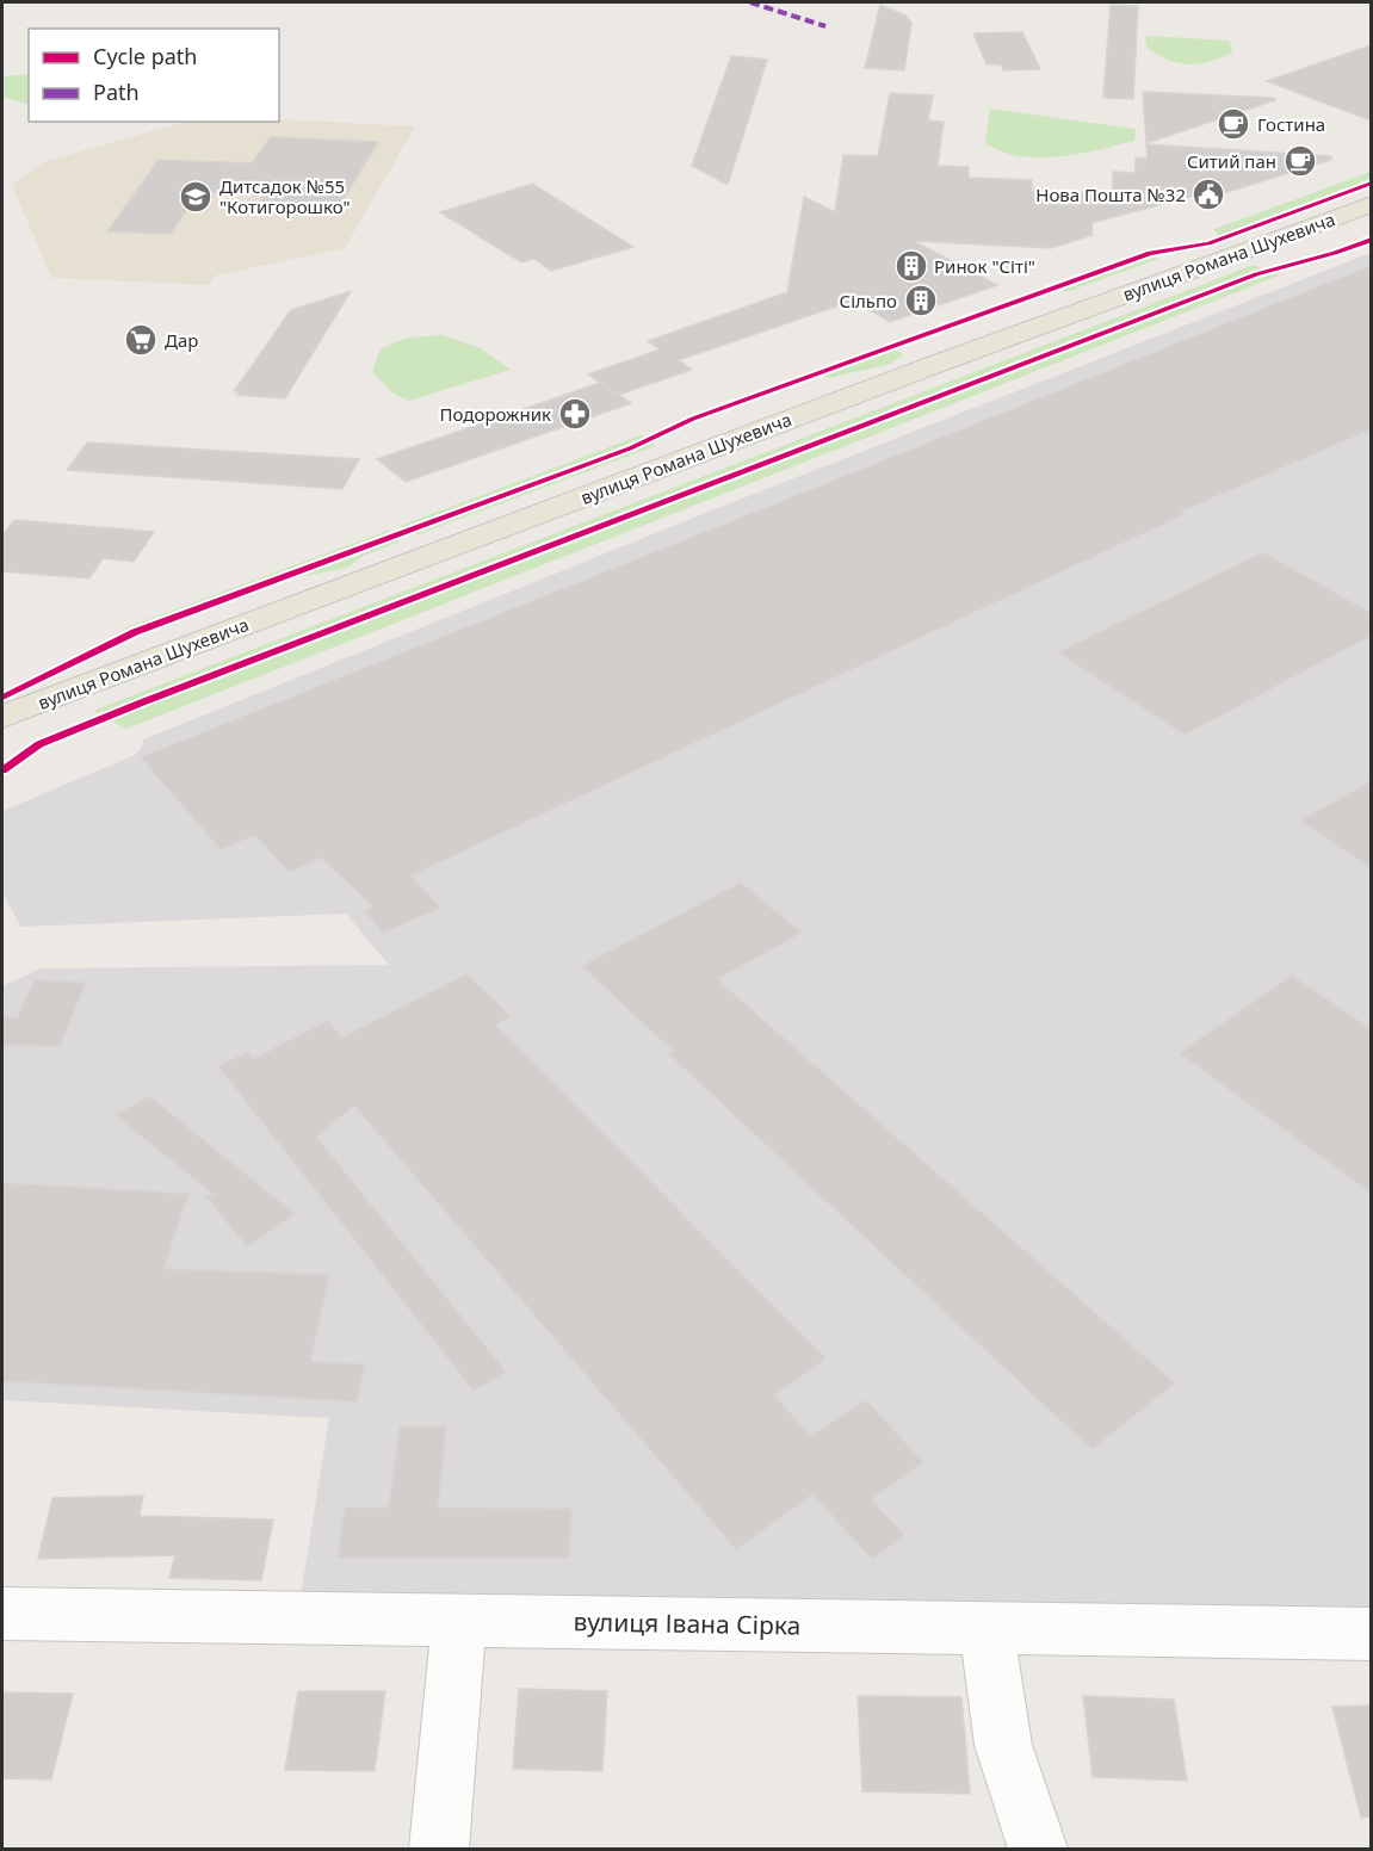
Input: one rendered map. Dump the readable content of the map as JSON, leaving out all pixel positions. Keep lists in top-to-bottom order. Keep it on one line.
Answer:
{"streets":{"main road":["вулиця Романа Шухевича"],"street":["вулиця Івана Сірка"]},"places":{"cafe":["Гостина","Ситий пан"],"public building":["Нова Пошта №32"],"school or university":["Дитсадок №55 \"Котигорошко\""],"building":["Ринок \"Сіті\"","Сільпо"],"supermarket":["Дар"],"pharmacy":["Подорожник"]},"legend":["Cycle path","Path"]}
